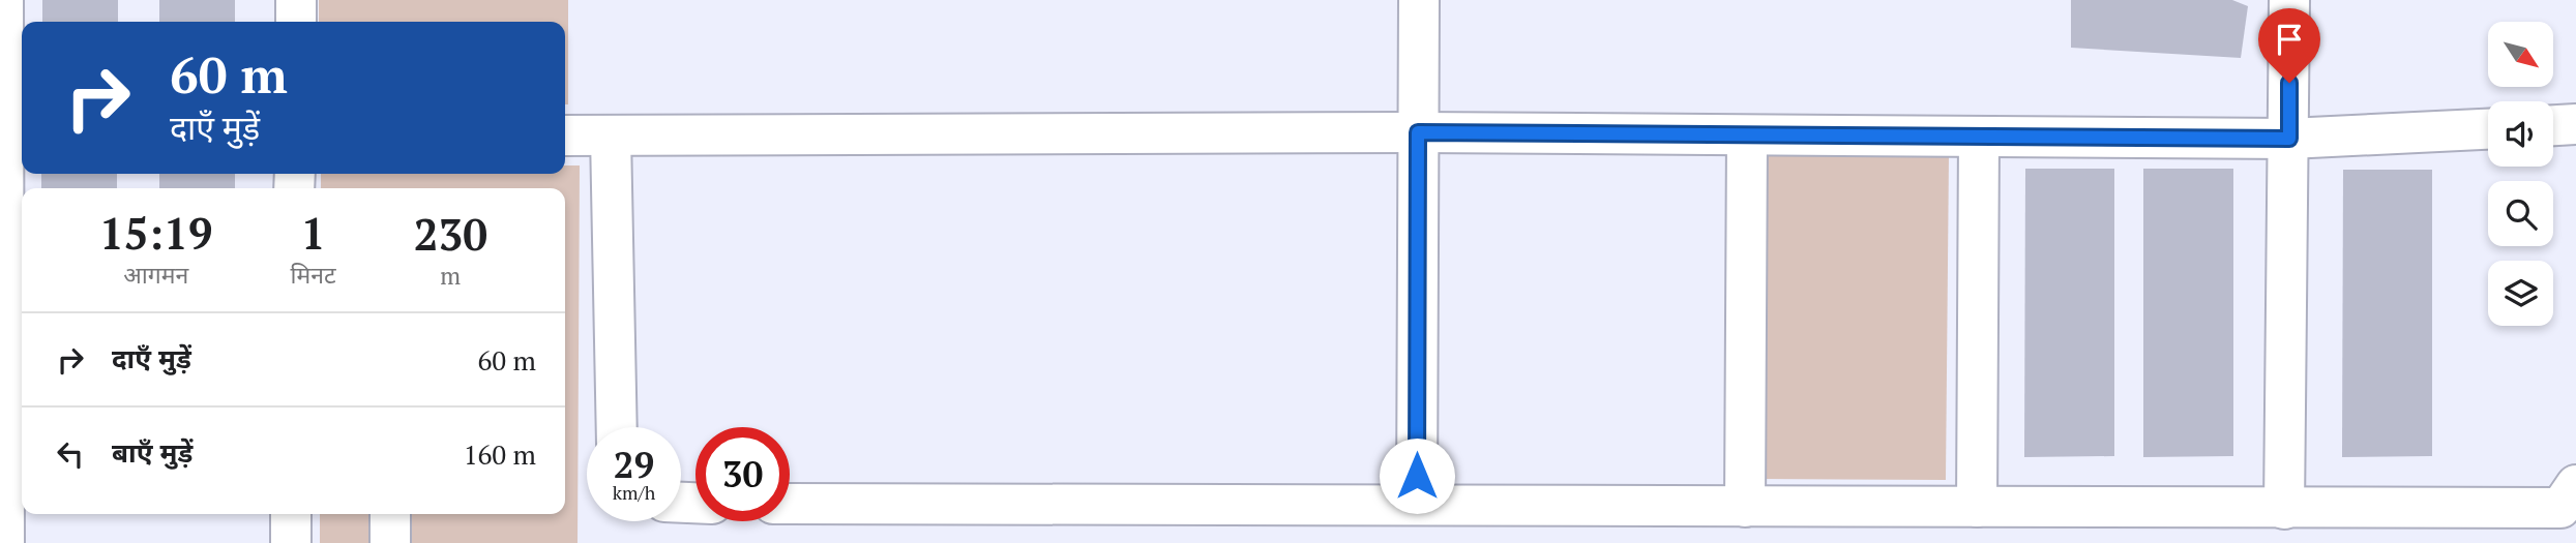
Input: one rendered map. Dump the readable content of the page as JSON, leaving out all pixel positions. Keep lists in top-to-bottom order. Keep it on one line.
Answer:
{"north":"bottom right","page":{"turn":["60 m","दाएँ मुड़ें"],"eta":["15:19","आगमन","1","मिनट","230","m"],"list":[{"name":"दाएँ मुड़ें","value":"60 m"},{"name":"बाएँ मुड़ें","value":"160 m"}],"speed":"29 km/h","limit":"30"}}
